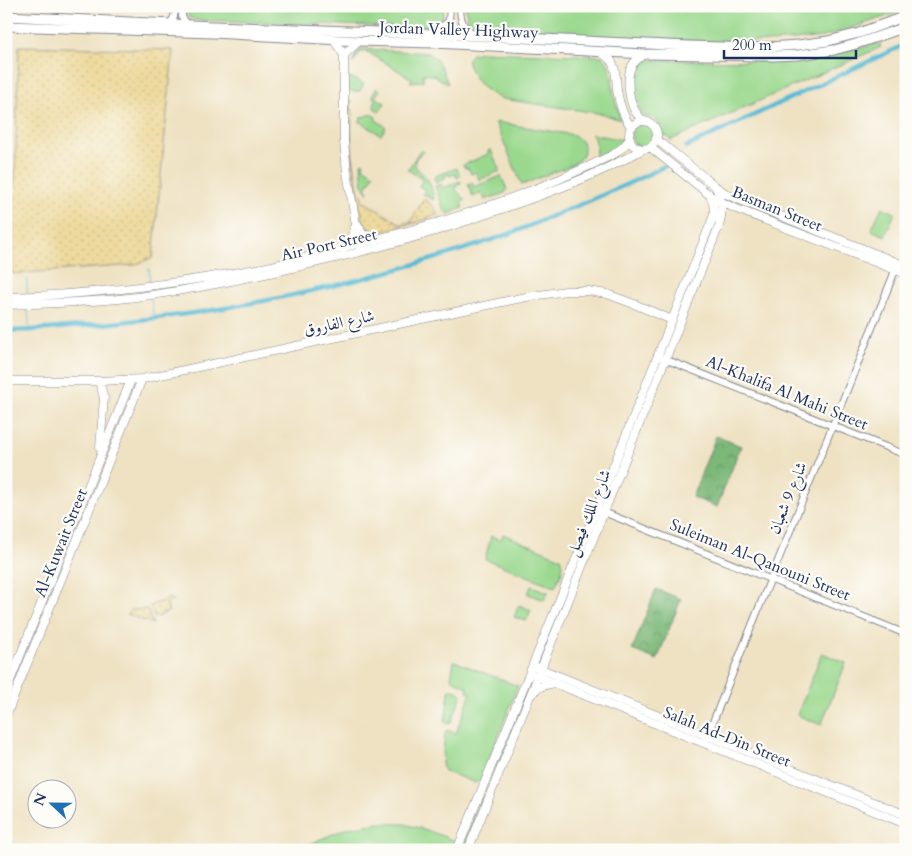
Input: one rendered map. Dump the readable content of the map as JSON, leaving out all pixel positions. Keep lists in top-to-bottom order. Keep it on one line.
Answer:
{"streets":{"highway":["Jordan Valley Highway"],"main road":["Basman Street","Air Port Street","شارع الفاروق","شارع الملك فيصل","Al-Kuwait Street","Salah Ad-Din Street"],"street":["Al-Khalifa Al Mahi Street","شارع 9 شعبان","Suleiman Al-Qanouni Street"]},"crossings":[["Basman Street","Air Port Street"],["Basman Street","شارع 9 شعبان"],["Basman Street","شارع الملك فيصل"],["شارع الفاروق","شارع الملك فيصل"],["شارع الفاروق","Al-Kuwait Street"],["Al-Khalifa Al Mahi Street","شارع 9 شعبان"],["Al-Khalifa Al Mahi Street","شارع الملك فيصل"],["شارع 9 شعبان","Suleiman Al-Qanouni Street"],["شارع 9 شعبان","Salah Ad-Din Street"],["شارع الملك فيصل","Suleiman Al-Qanouni Street"],["شارع الملك فيصل","Salah Ad-Din Street"]],"scale_bar":"200 m","north":"left"}
